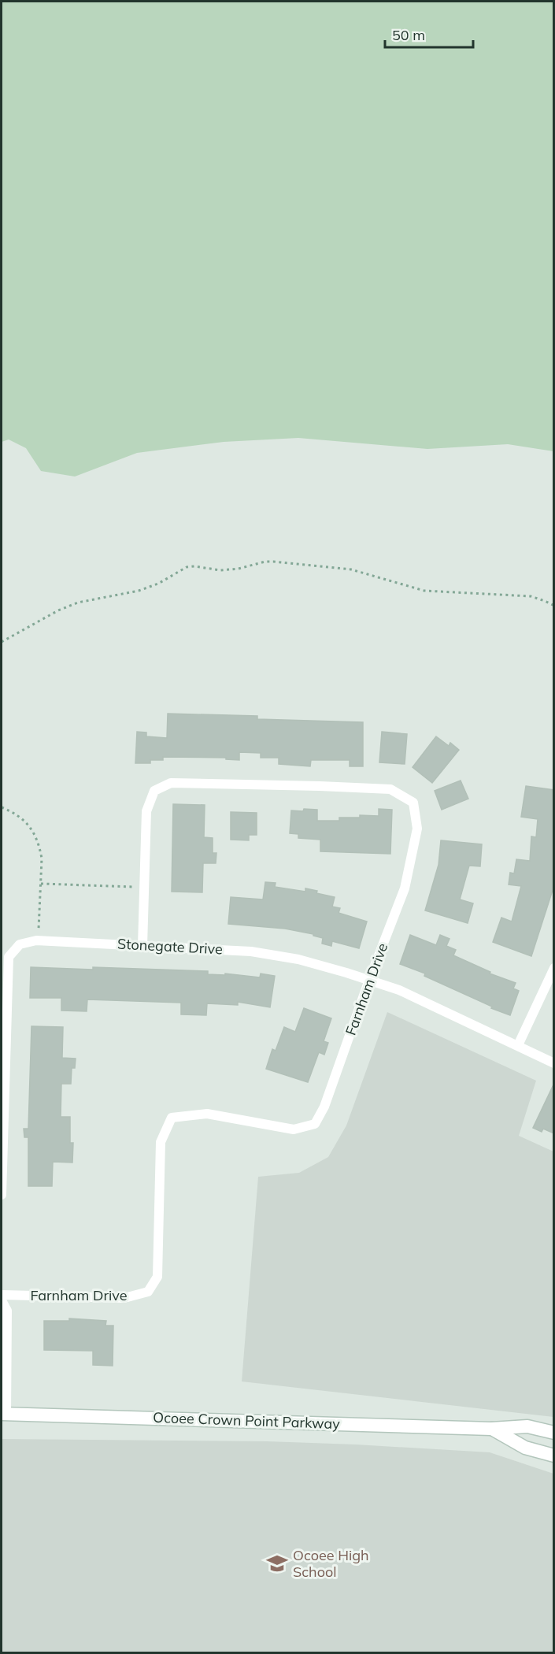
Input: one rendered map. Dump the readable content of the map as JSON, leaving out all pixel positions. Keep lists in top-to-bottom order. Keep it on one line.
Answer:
{"streets":{"street":["Stonegate Drive","Farnham Drive","Ocoee Crown Point Parkway"]},"crossings":[["Stonegate Drive","Farnham Drive"]],"places":{"school or university":["Ocoee High School"]},"scale_bar":"50 m"}
